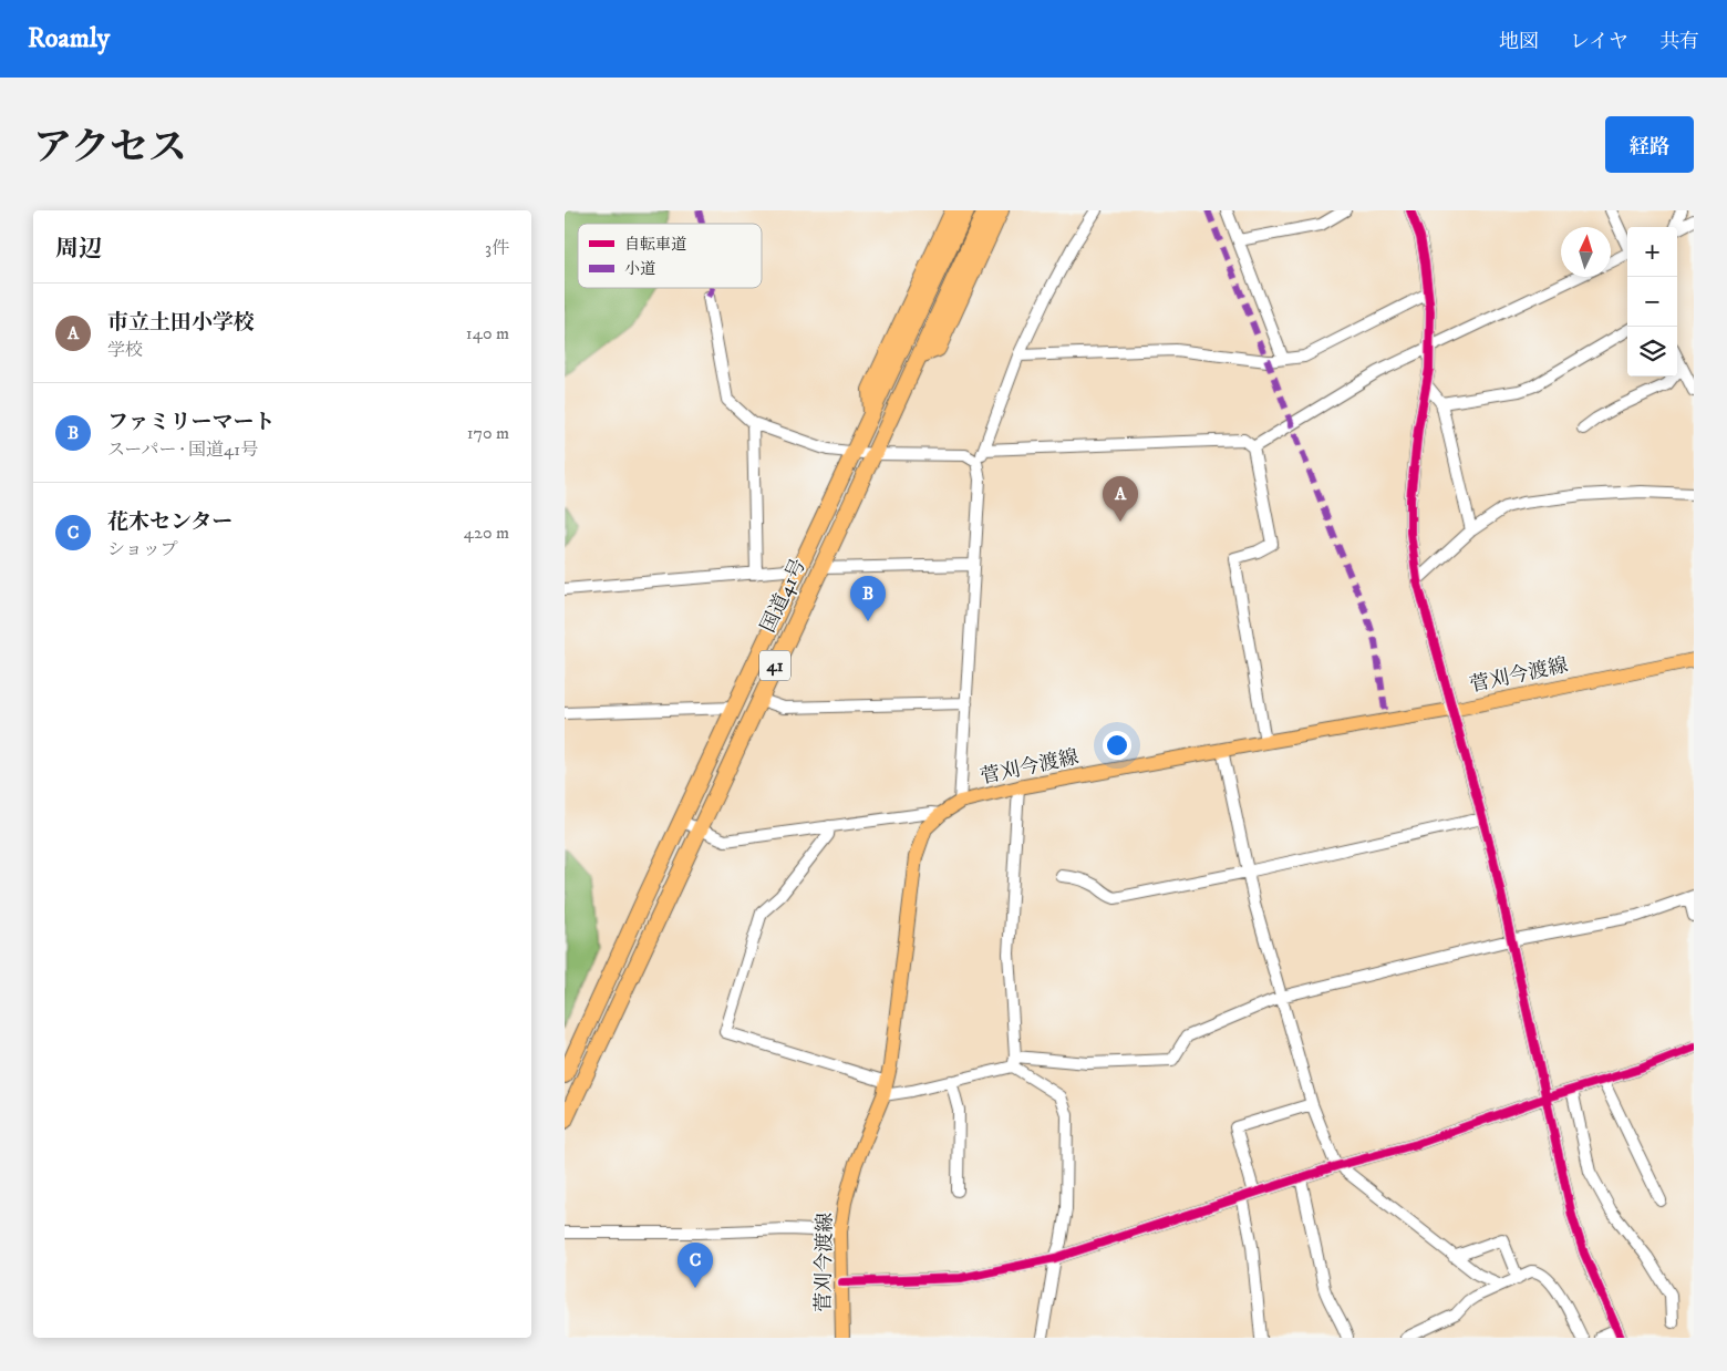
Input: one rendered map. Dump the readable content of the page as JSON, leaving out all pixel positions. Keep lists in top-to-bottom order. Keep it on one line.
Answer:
{"streets":{"highway":["国道41号","41"],"main road":["菅刈今渡線"]},"legend":["自転車道","小道"],"north":"top","page":{"header":"Roamly","nav":["地図","レイヤ","共有"],"title":"アクセス","buttons":"経路","heading":["周辺","3件"],"map_buttons":["+","−"],"list":[{"mark":"A","name":"市立土田小学校","note":"学校","value":"140 m"},{"mark":"B","name":"ファミリーマート","note":"スーパー · 国道41号","value":"170 m"},{"mark":"C","name":"花木センター","note":"ショップ","value":"420 m"}],"pins":["A","B","C"]}}
